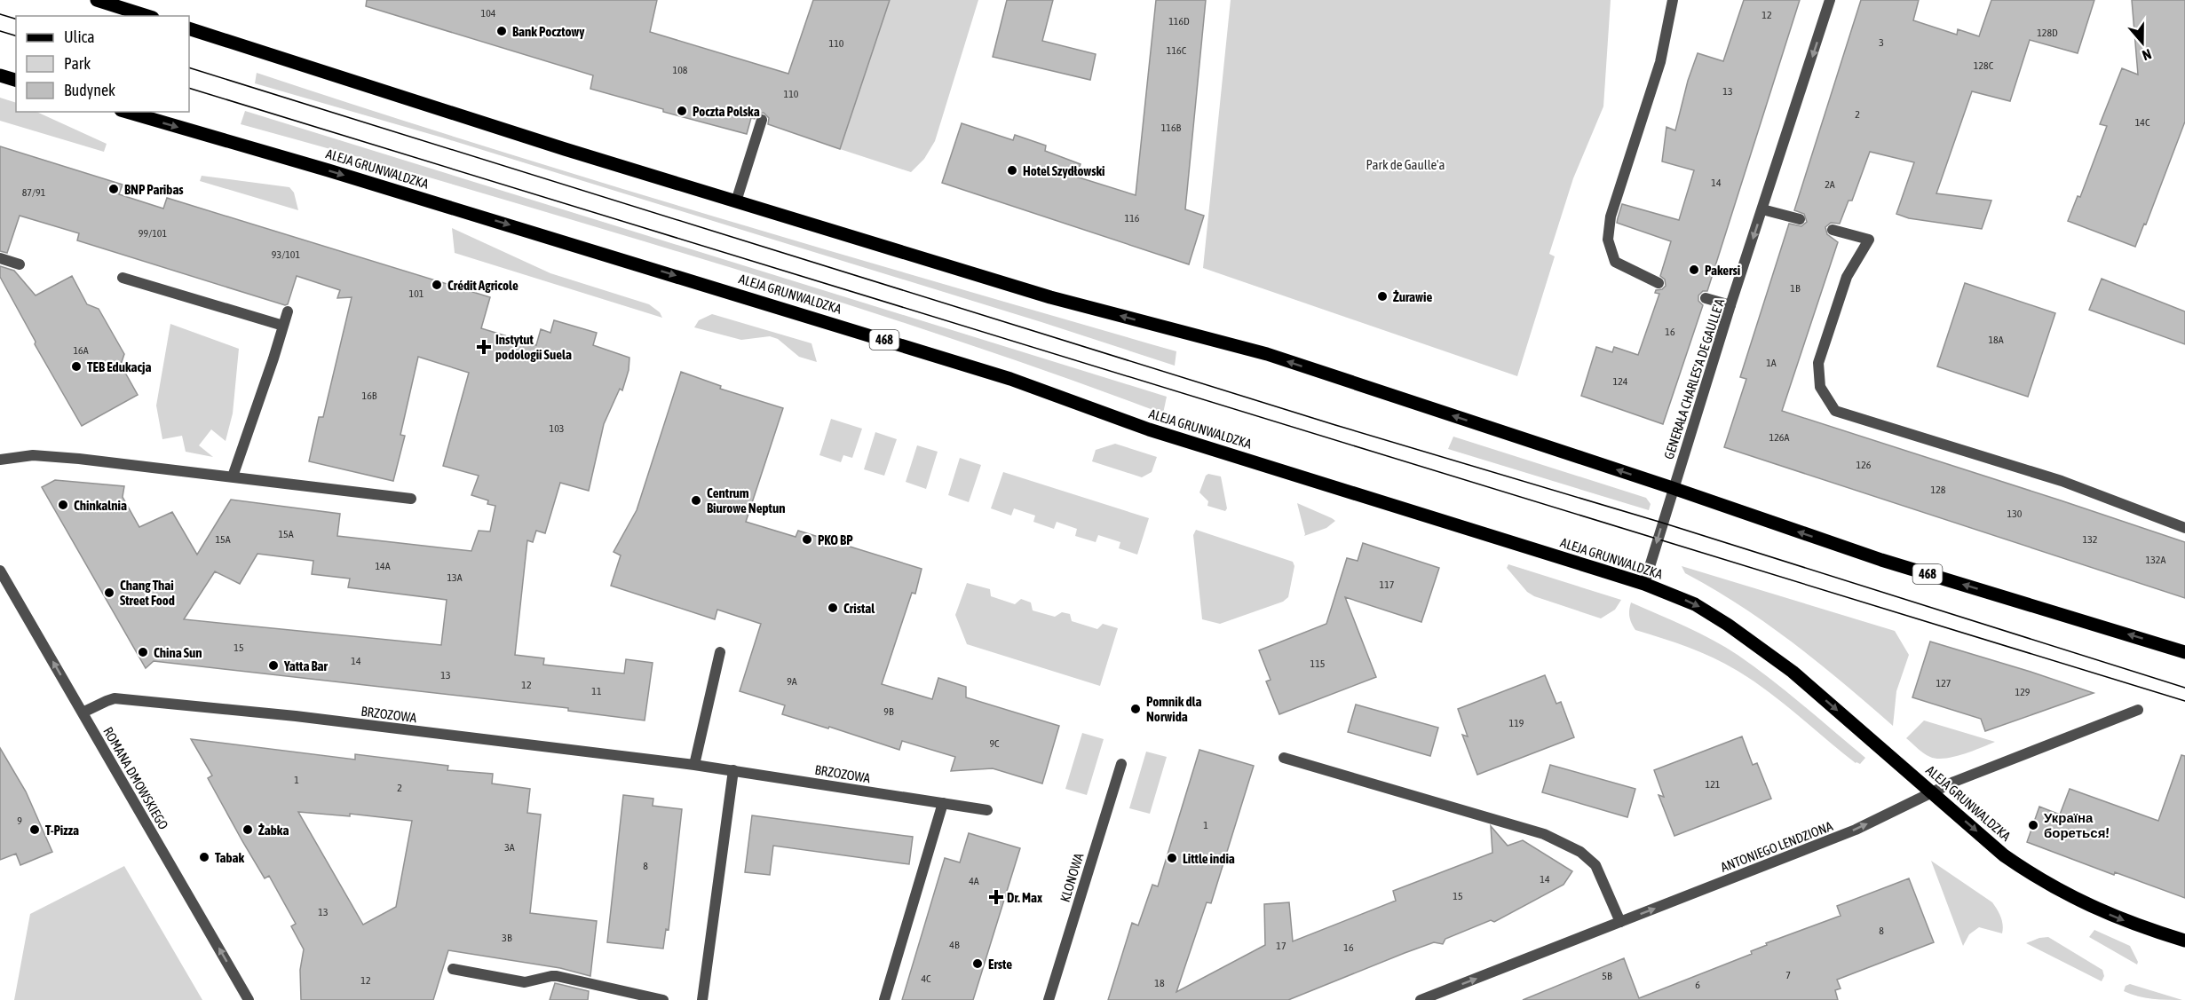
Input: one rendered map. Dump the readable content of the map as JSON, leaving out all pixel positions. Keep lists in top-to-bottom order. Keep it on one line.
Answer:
{"streets":{"main road":["ALEJA GRUNWALDZKA","468"],"street":["GENERAŁA CHARLES'A DE GAULLE'A","BRZOZOWA","ROMANA DMOWSKIEGO","ANTONIEGO LENDZIONA","KLONOWA"]},"crossings":[["ALEJA GRUNWALDZKA","GENERAŁA CHARLES'A DE GAULLE'A"],["ALEJA GRUNWALDZKA","ANTONIEGO LENDZIONA"],["468","GENERAŁA CHARLES'A DE GAULLE'A"],["BRZOZOWA","ROMANA DMOWSKIEGO"]],"one_way":["GENERAŁA CHARLES'A DE GAULLE'A","ROMANA DMOWSKIEGO","ANTONIEGO LENDZIONA"],"parks":["Park de Gaulle'a"],"places":{"other":["Bank Pocztowy","Poczta Polska","Hotel Szydłowski","BNP Paribas","Pakersi","Crédit Agricole","Żurawie","TEB Edukacja","Centrum Biurowe Neptun","Chinkalnia","PKO BP","Chang Thai Street Food","Cristal","China Sun","Yatta Bar","Pomnik dla Norwida","Україна бореться!","T-Pizza","Żabka","Tabak","Little india","Erste"],"health":["Instytut podologii Suela","Dr. Max"]},"house_numbers":["104","12","116D","128D","3","110","116C","128C","108","13","110","2","14C","116B","14","2A","87/91","116","99/101","93/101","1B","101","16","18A","16A","1A","124","16B","103","126A","126","128","130","15A","15A","132","132A","14A","13A","117","15","14","115","13","9A","127","12","11","129","9B","119","9C","1","121","2","9","1","3A","8","14","4A","15","13","8","3B","4B","17","16","7","5B","4C","12","18","6"],"legend":["Ulica","Park","Budynek"],"north":"bottom"}
